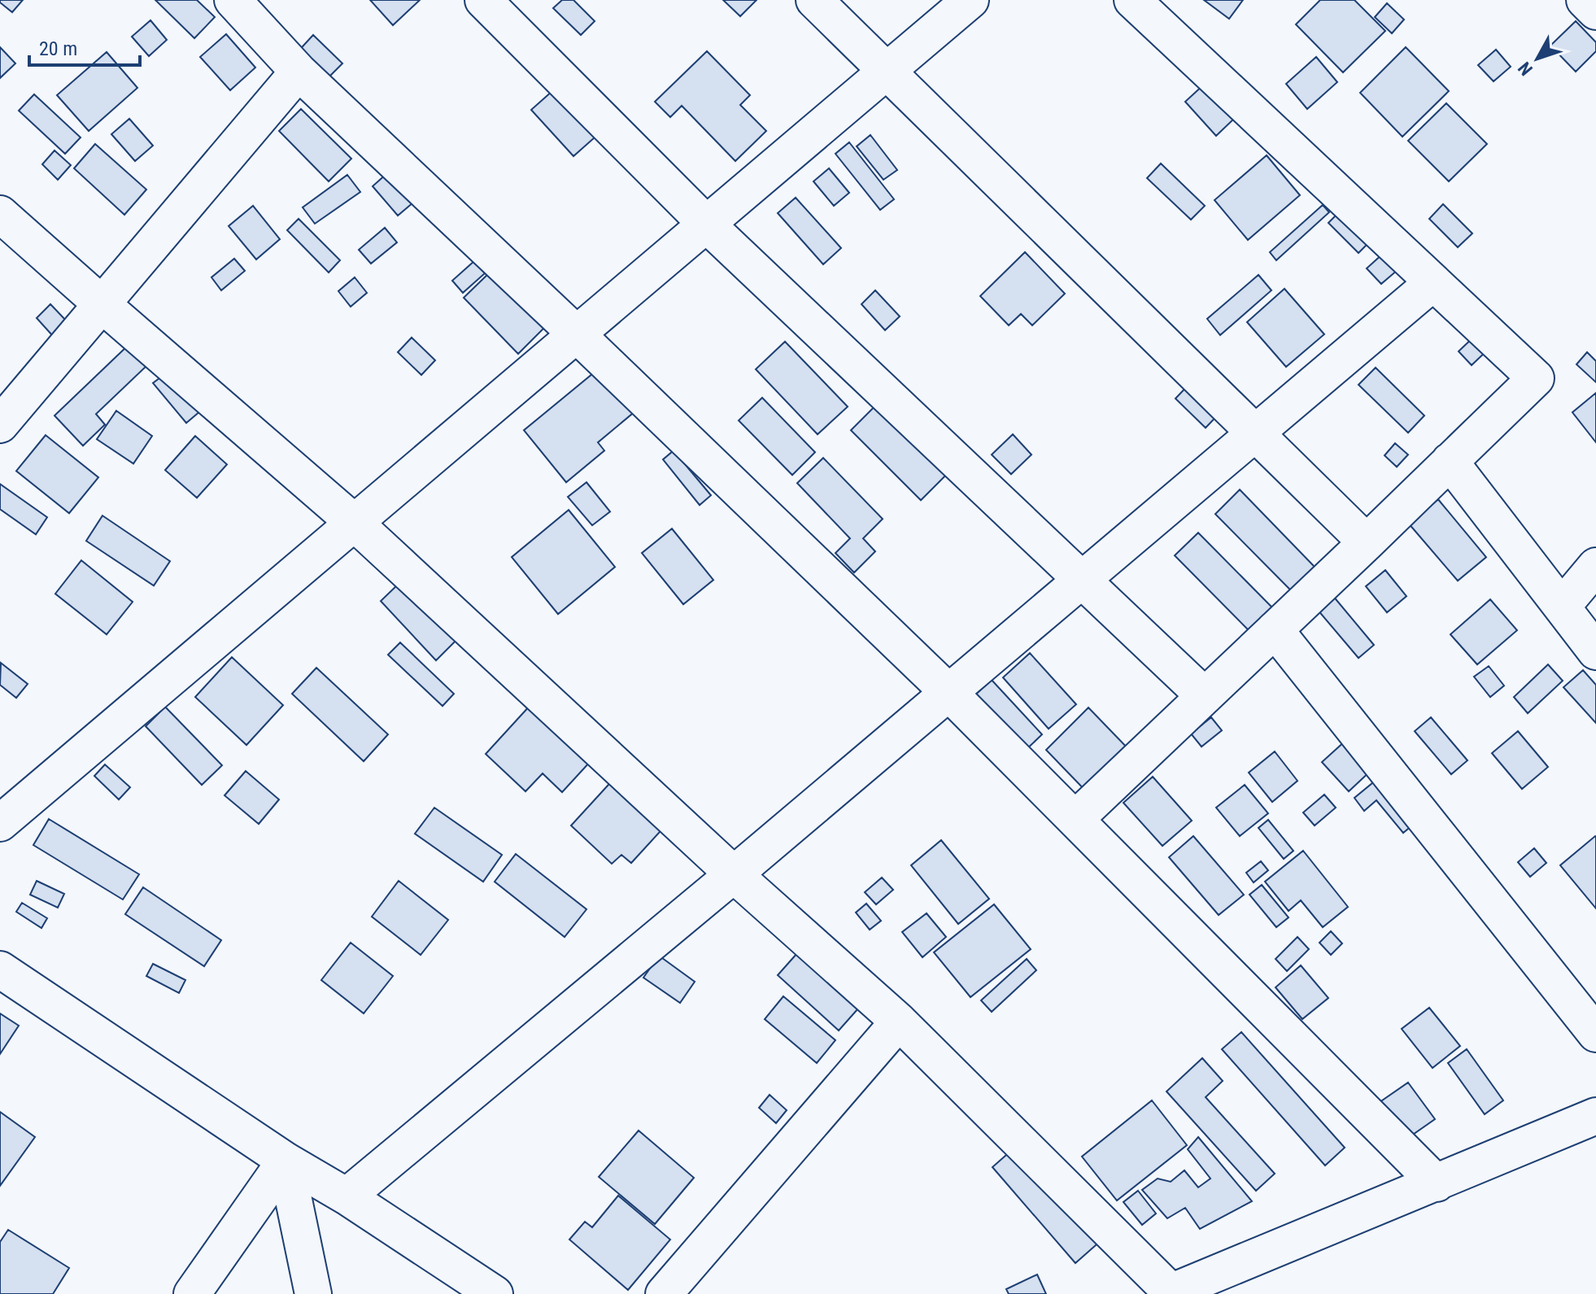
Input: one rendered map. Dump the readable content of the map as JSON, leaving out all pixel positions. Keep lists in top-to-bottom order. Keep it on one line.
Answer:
{"scale_bar":"20 m","north":"bottom left"}
